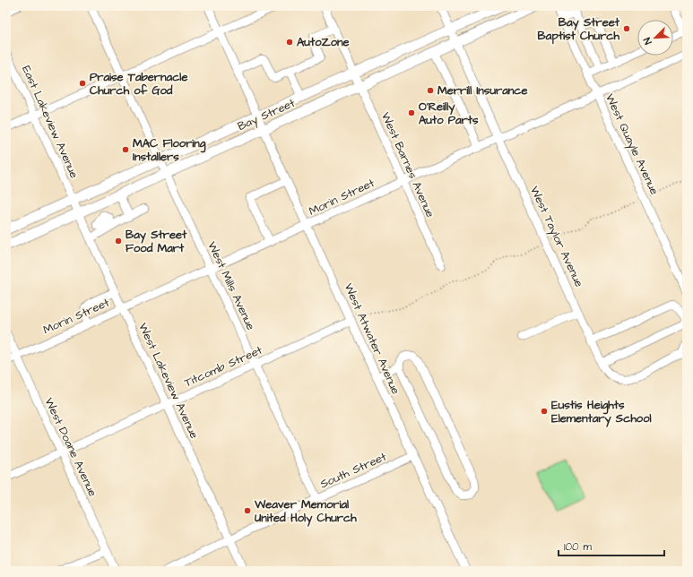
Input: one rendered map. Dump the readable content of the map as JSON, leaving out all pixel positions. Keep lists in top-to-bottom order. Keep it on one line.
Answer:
{"streets":{"main road":["Bay Street"],"street":["East Lakeview Avenue","West Quayle Avenue","West Barnes Avenue","Morin Street","West Taylor Avenue","West Mills Avenue","West Atwater Avenue","Titcomb Street","West Lakeview Avenue","West Doane Avenue","South Street"]},"crossings":[["Bay Street","East Lakeview Avenue"],["Bay Street","West Barnes Avenue"],["Bay Street","West Taylor Avenue"],["Bay Street","West Mills Avenue"],["Bay Street","West Atwater Avenue"],["Bay Street","West Lakeview Avenue"],["East Lakeview Avenue","West Lakeview Avenue"],["West Quayle Avenue","Morin Street"],["West Barnes Avenue","Morin Street"],["Morin Street","West Taylor Avenue"],["Morin Street","West Mills Avenue"],["Morin Street","West Atwater Avenue"],["Morin Street","West Lakeview Avenue"],["Morin Street","West Doane Avenue"],["West Mills Avenue","Titcomb Street"],["West Mills Avenue","South Street"],["West Atwater Avenue","Titcomb Street"],["West Atwater Avenue","South Street"],["Titcomb Street","West Lakeview Avenue"],["Titcomb Street","West Doane Avenue"],["West Lakeview Avenue","South Street"]],"places":["Bay Street Baptist Church","AutoZone","Praise Tabernacle Church of God","Merrill Insurance","O'Reilly Auto Parts","MAC Flooring Installers","Bay Street Food Mart","Eustis Heights Elementary School","Weaver Memorial United Holy Church"],"scale_bar":"100 m","north":"bottom left"}
